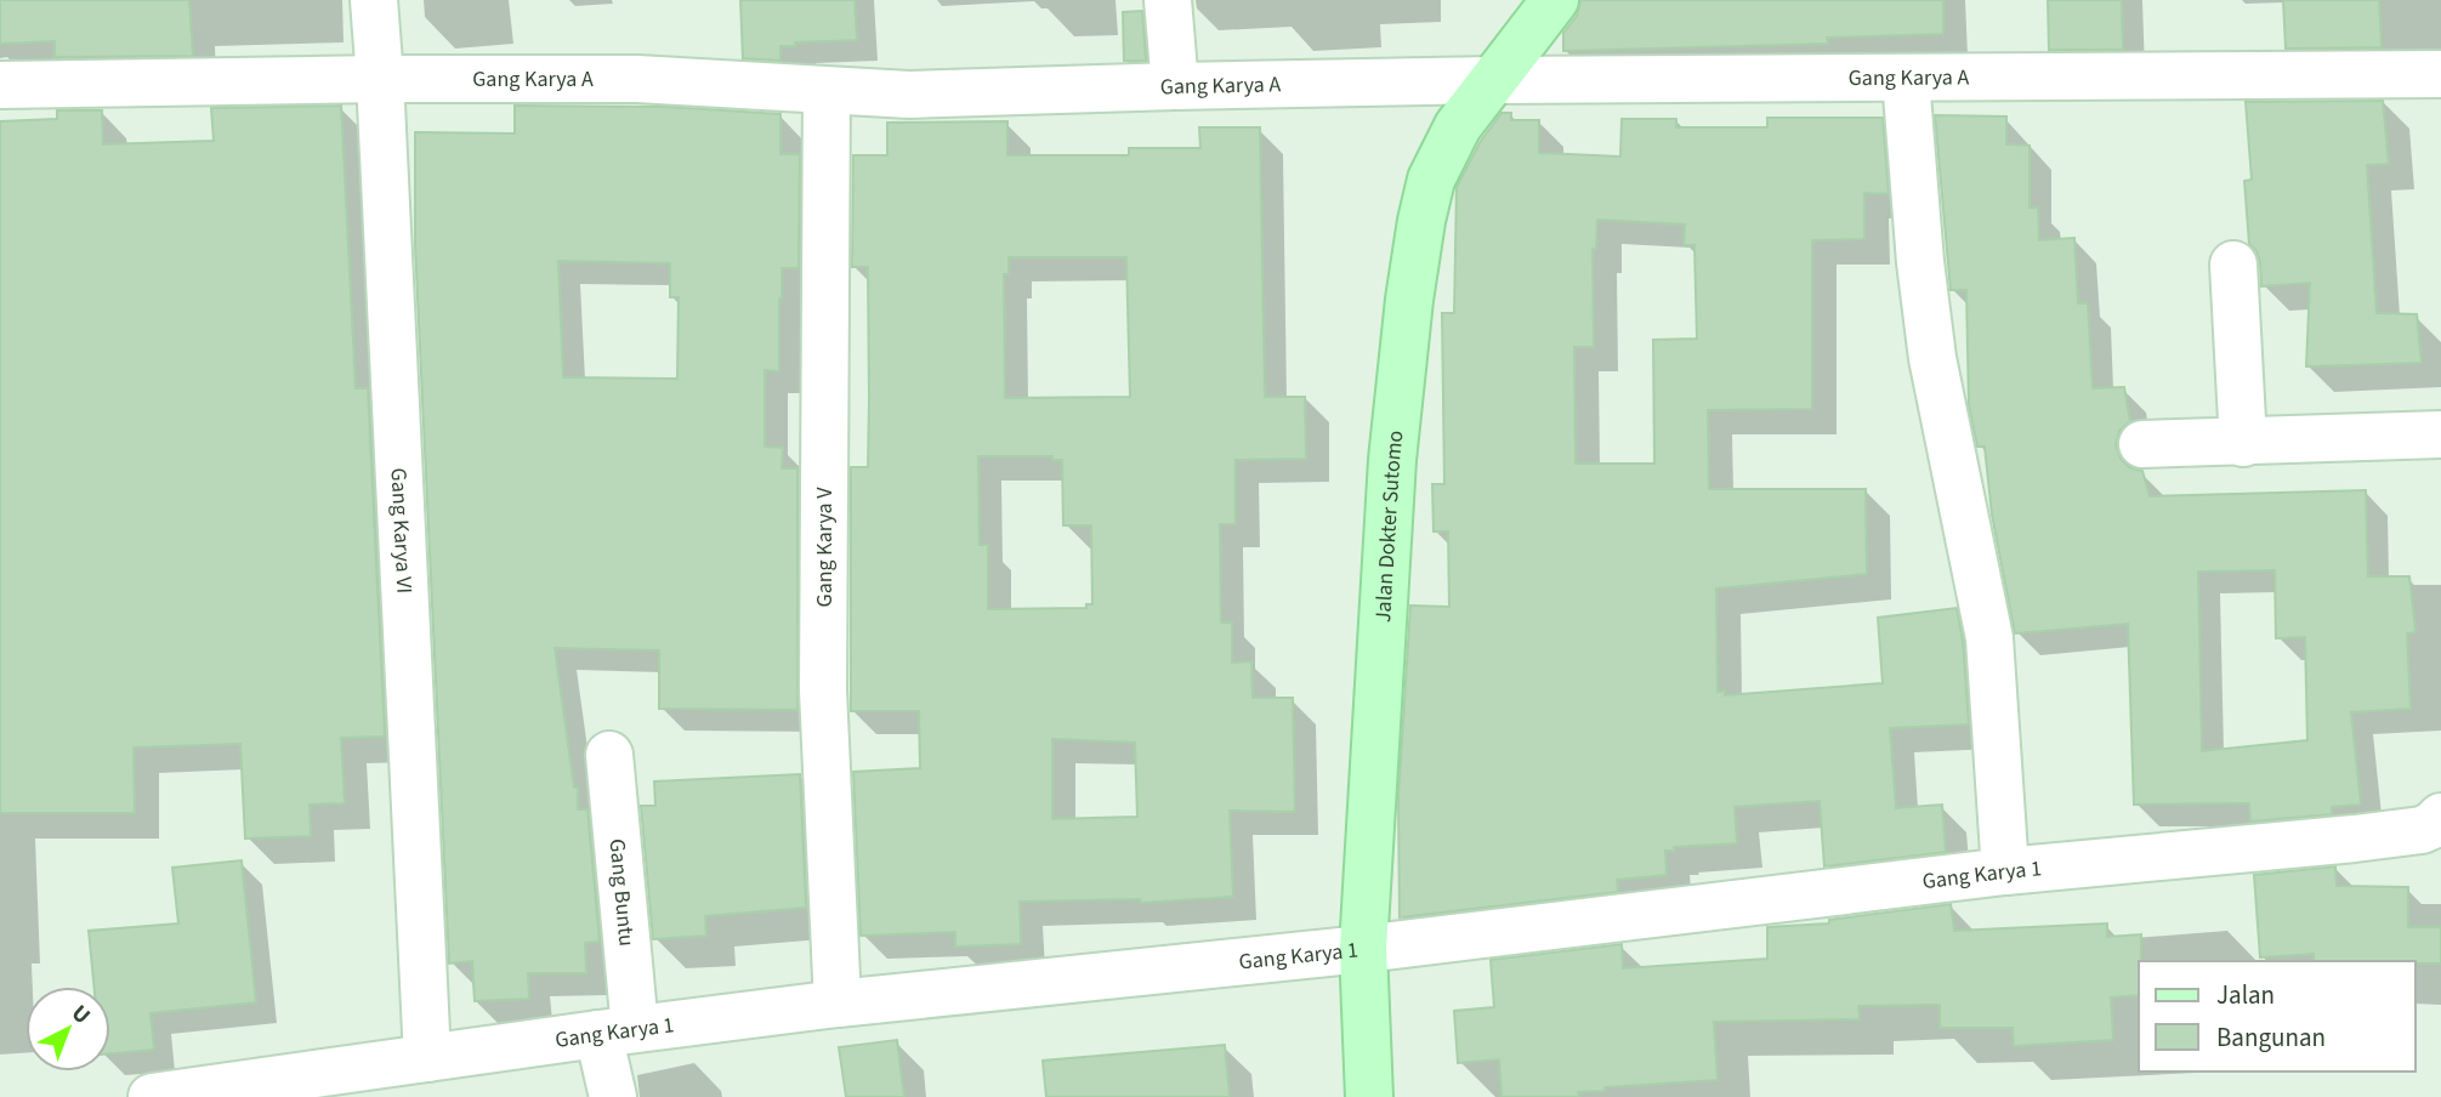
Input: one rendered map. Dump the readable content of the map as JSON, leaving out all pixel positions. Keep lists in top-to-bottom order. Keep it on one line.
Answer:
{"streets":{"street":["Gang Karya A","Jalan Dokter Sutomo","Gang Karya VI","Gang Karya V","Gang Karya 1","Gang Buntu"]},"crossings":[["Gang Karya A","Jalan Dokter Sutomo"],["Gang Karya A","Gang Karya VI"],["Gang Karya A","Gang Karya V"],["Jalan Dokter Sutomo","Gang Karya 1"],["Gang Karya VI","Gang Karya 1"],["Gang Karya V","Gang Karya 1"],["Gang Karya 1","Gang Buntu"]],"legend":["Jalan","Bangunan"],"north":"top right"}
